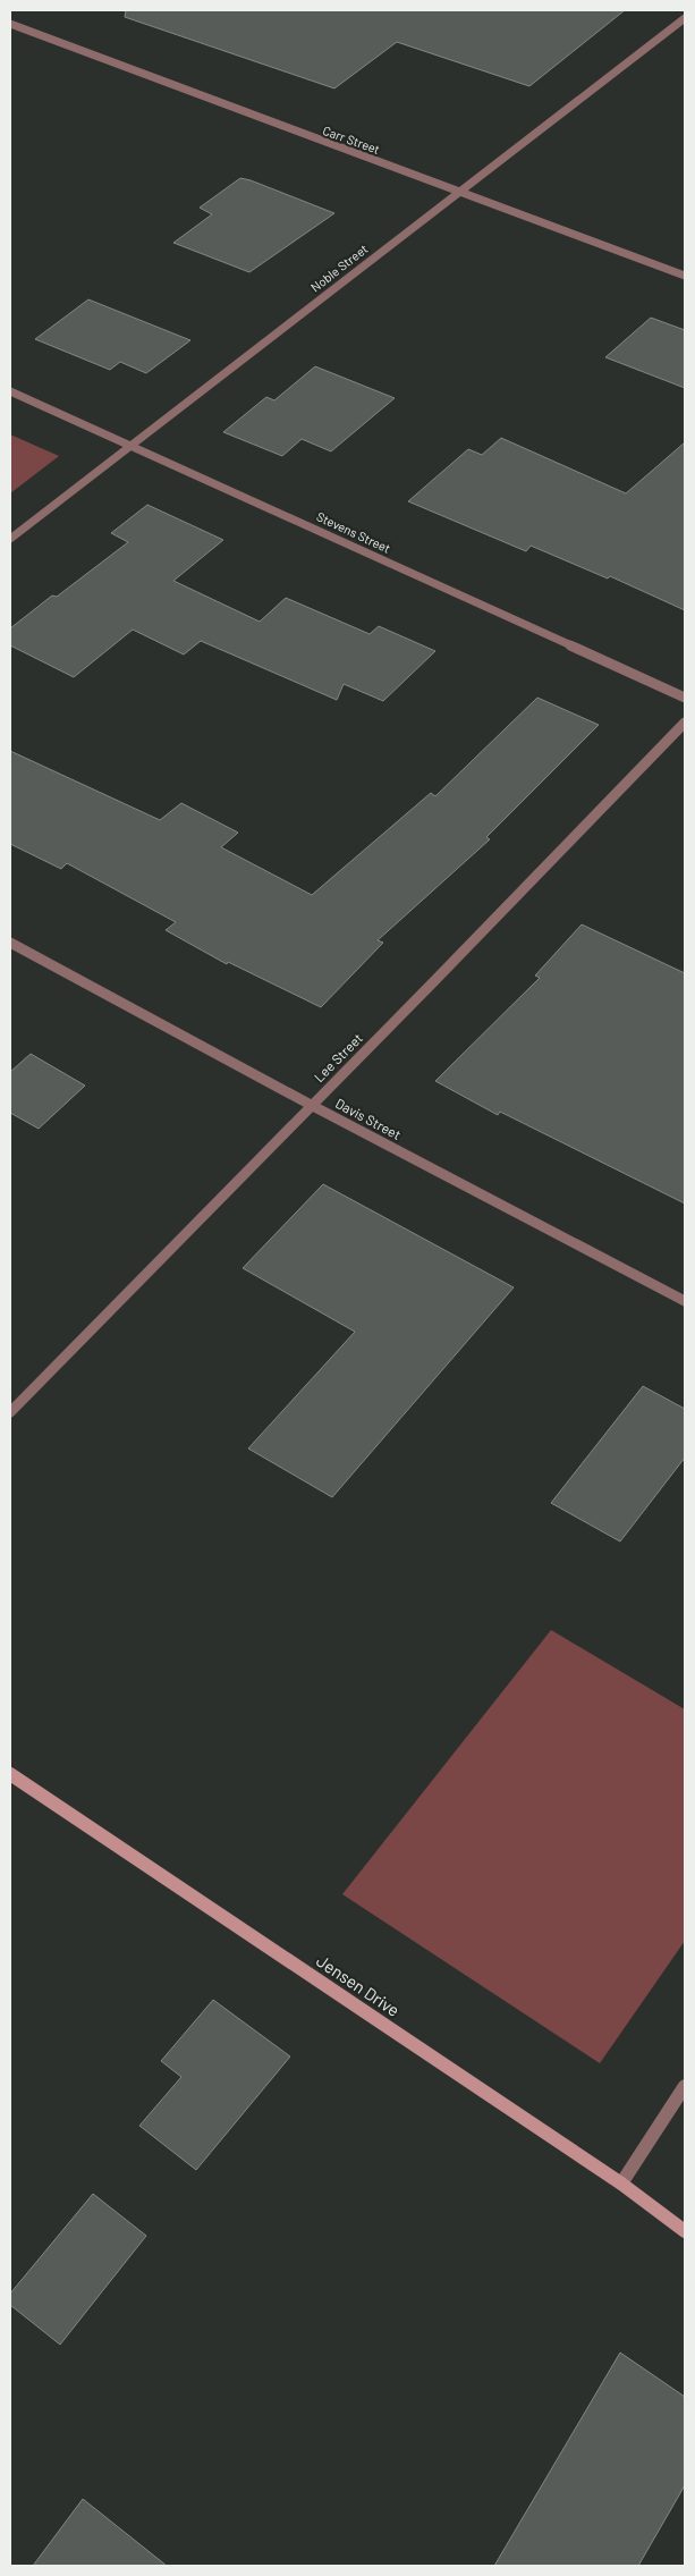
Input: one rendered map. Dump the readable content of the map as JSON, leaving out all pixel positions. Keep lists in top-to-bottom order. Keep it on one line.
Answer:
{"streets":{"main road":["Jensen Drive"],"street":["Carr Street","Noble Street","Stevens Street","Lee Street","Davis Street"]},"crossings":[["Carr Street","Noble Street"],["Noble Street","Stevens Street"],["Lee Street","Davis Street"]]}
